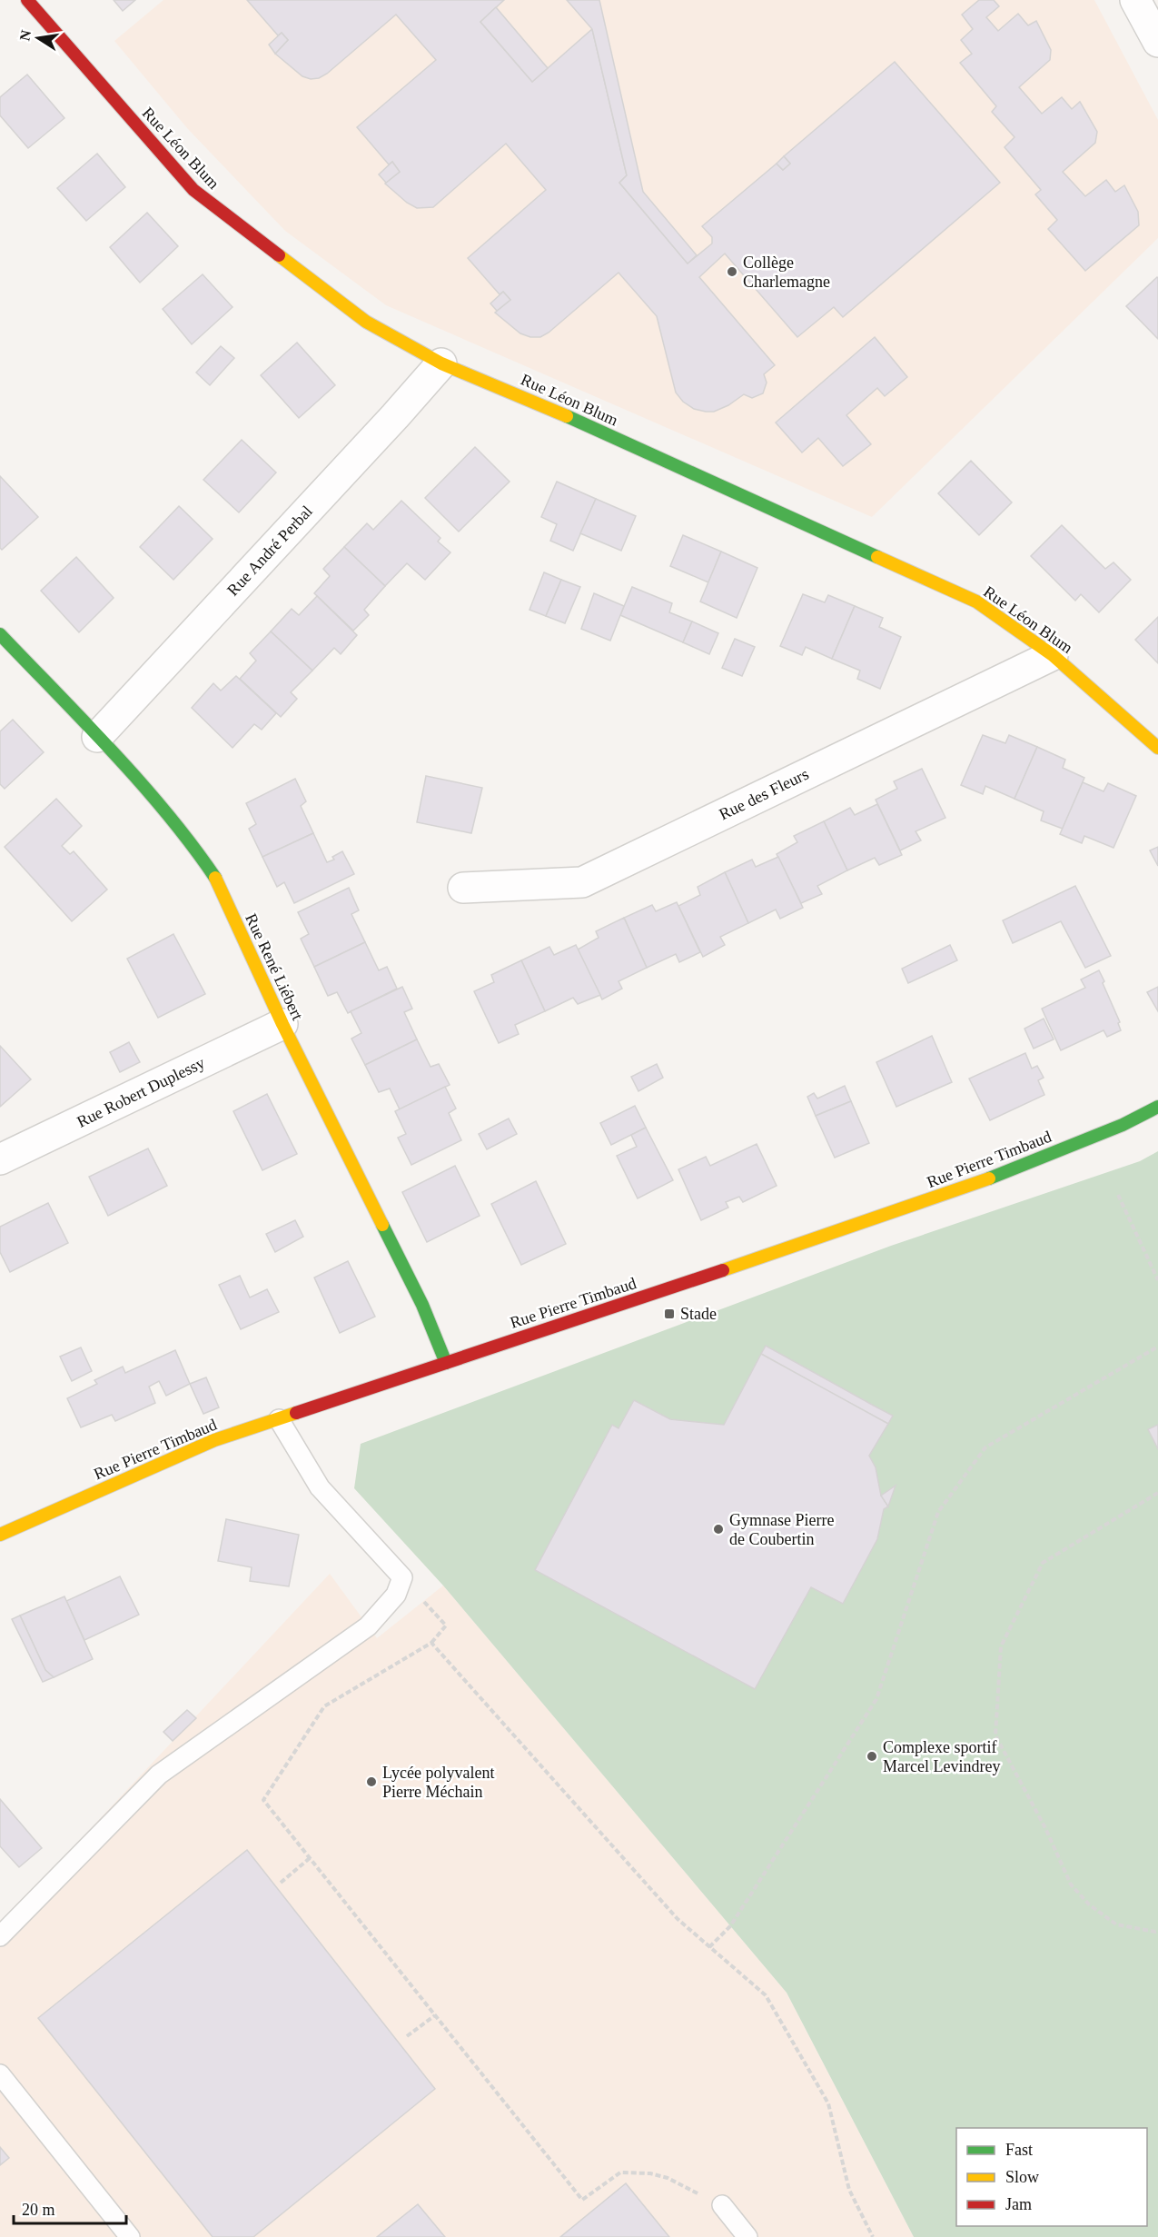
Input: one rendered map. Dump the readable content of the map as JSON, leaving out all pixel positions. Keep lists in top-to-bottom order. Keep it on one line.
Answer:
{"streets":{"street":["Rue Léon Blum","Rue André Perbal","Rue des Fleurs","Rue René Liébert","Rue Robert Duplessy","Rue Pierre Timbaud"]},"crossings":[["Rue Léon Blum","Rue André Perbal"],["Rue Léon Blum","Rue des Fleurs"],["Rue André Perbal","Rue René Liébert"],["Rue René Liébert","Rue Robert Duplessy"],["Rue René Liébert","Rue Pierre Timbaud"]],"places":{"other":["Collège Charlemagne","Gymnase Pierre de Coubertin","Complexe sportif Marcel Levindrey","Lycée polyvalent Pierre Méchain"],"transit":["Stade"]},"legend":["Fast","Slow","Jam"],"scale_bar":"20 m","north":"left"}
